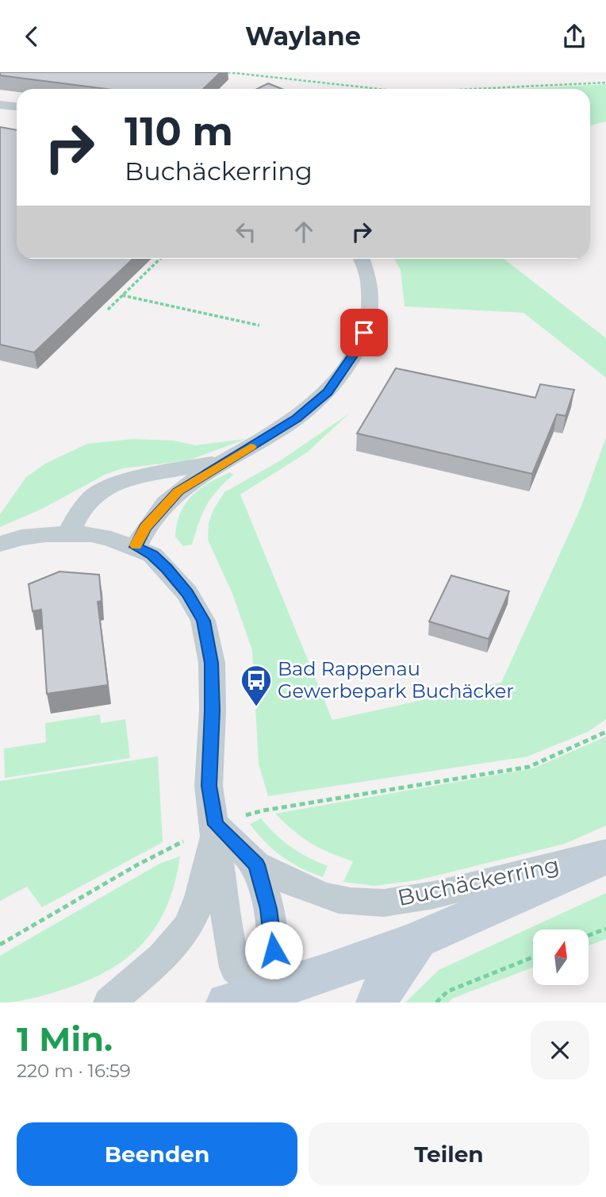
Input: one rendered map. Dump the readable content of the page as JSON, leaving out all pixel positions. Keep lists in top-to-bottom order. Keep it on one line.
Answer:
{"streets":{"street":["Buchäckerring"]},"places":{"bus stop":["Bad Rappenau Gewerbepark Buchäcker"]},"north":"top","page":{"header":"Waylane","turn":["110 m","Buchäckerring"],"heading":["1 Min.","220 m · 16:59"],"buttons":["Beenden","Teilen"]}}
